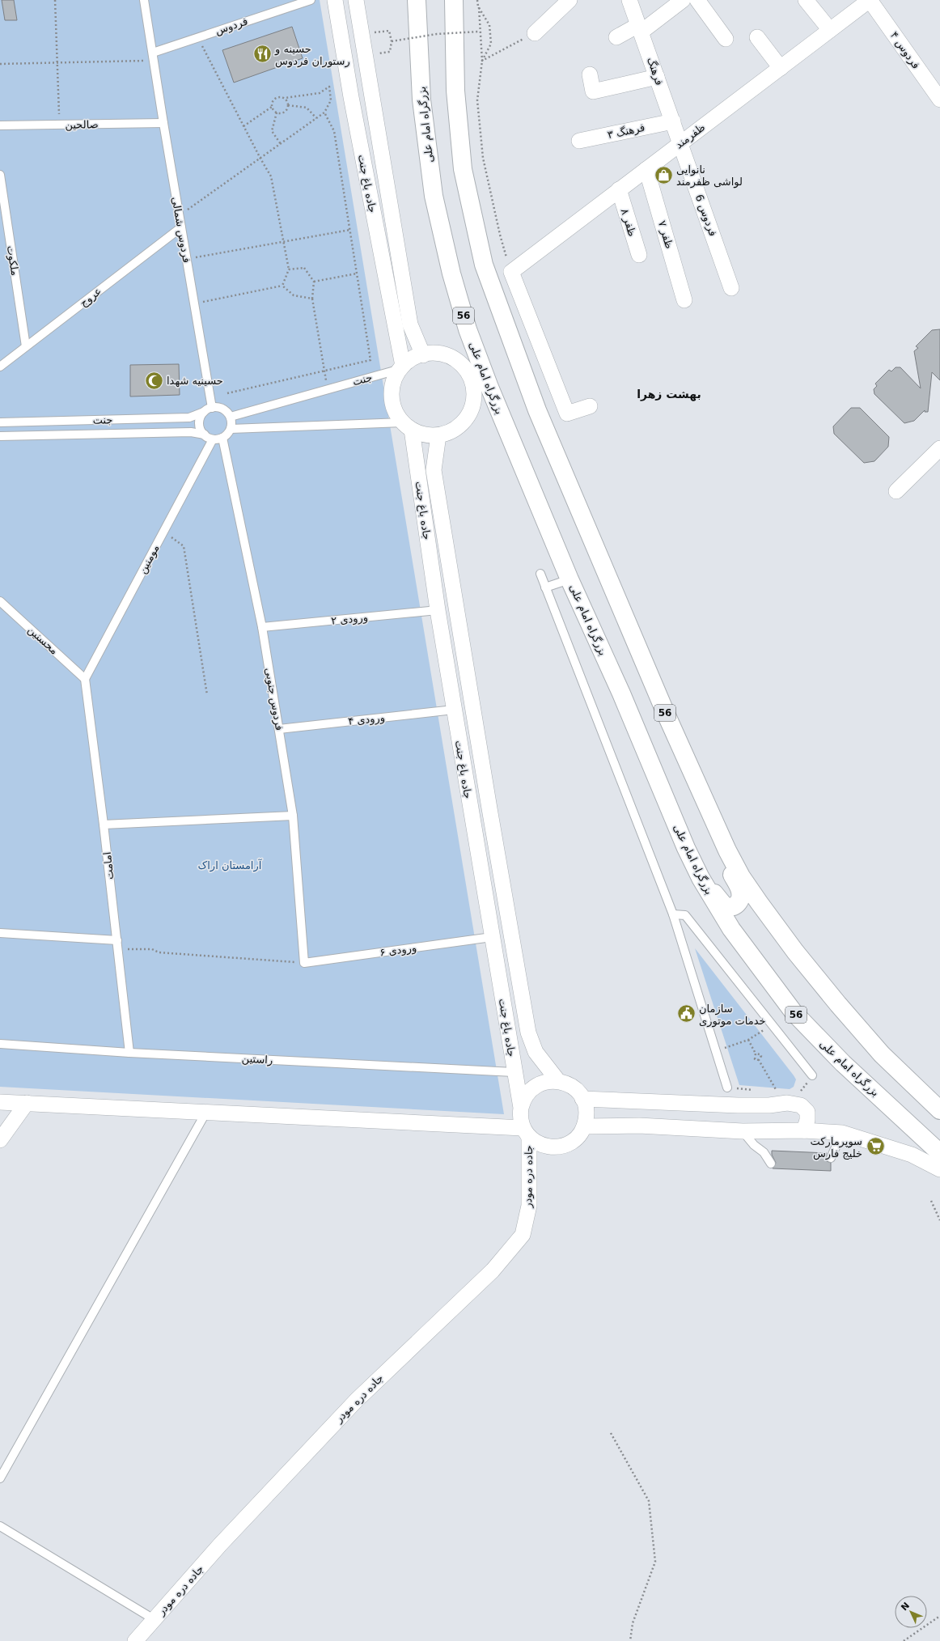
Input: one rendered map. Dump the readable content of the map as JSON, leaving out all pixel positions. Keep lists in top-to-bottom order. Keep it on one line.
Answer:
{"streets":{"highway":["بزرگراه امام علی","56"],"street":["فردوس ۴","فرهنگ","فرهنگ ۳","ظفرمند","جاده باغ جنت","فردوس 6","ظفر ۸","ظفر ۷","جاده دره مودر"],"lane":["فردوس","صالحین","فردوس شمالی","ملکوت","عروج","جنت","مومنین","ورودی ۲","محسنین","فردوس جنوبی","ورودی ۴","امامت","ورودی ۶","راستین"]},"crossings":[["فردوس","فردوس شمالی"],["فردوس ۴","ظفرمند"],["فرهنگ","فرهنگ ۳"],["فرهنگ","ظفرمند"],["فرهنگ","فردوس 6"],["صالحین","فردوس شمالی"],["ظفرمند","فردوس 6"],["ظفرمند","ظفر ۸"],["ظفرمند","ظفر ۷"],["جاده باغ جنت","جنت"],["جاده باغ جنت","ورودی ۲"],["جاده باغ جنت","ورودی ۴"],["جاده باغ جنت","ورودی ۶"],["جاده باغ جنت","راستین"],["جاده باغ جنت","جاده دره مودر"],["فردوس شمالی","عروج"],["فردوس شمالی","جنت"],["فردوس شمالی","مومنین"],["فردوس شمالی","فردوس جنوبی"],["ملکوت","عروج"],["جنت","مومنین"],["جنت","فردوس جنوبی"],["مومنین","محسنین"],["مومنین","فردوس جنوبی"],["مومنین","امامت"],["ورودی ۲","فردوس جنوبی"],["محسنین","امامت"],["فردوس جنوبی","ورودی ۴"],["فردوس جنوبی","ورودی ۶"],["امامت","راستین"]],"districts":["بهشت زهرا"],"parks":["آرامستان اراک"],"places":{"restaurant":["حسینه و رستوران فردوس"],"shop":["نانوایی لواشی ظفرمند"],"mosque":["حسینیه شهدا"],"public building":["سازمان خدمات موتوری"],"supermarket":["سوپرمارکت خلیج فارس"]},"north":"top left"}
